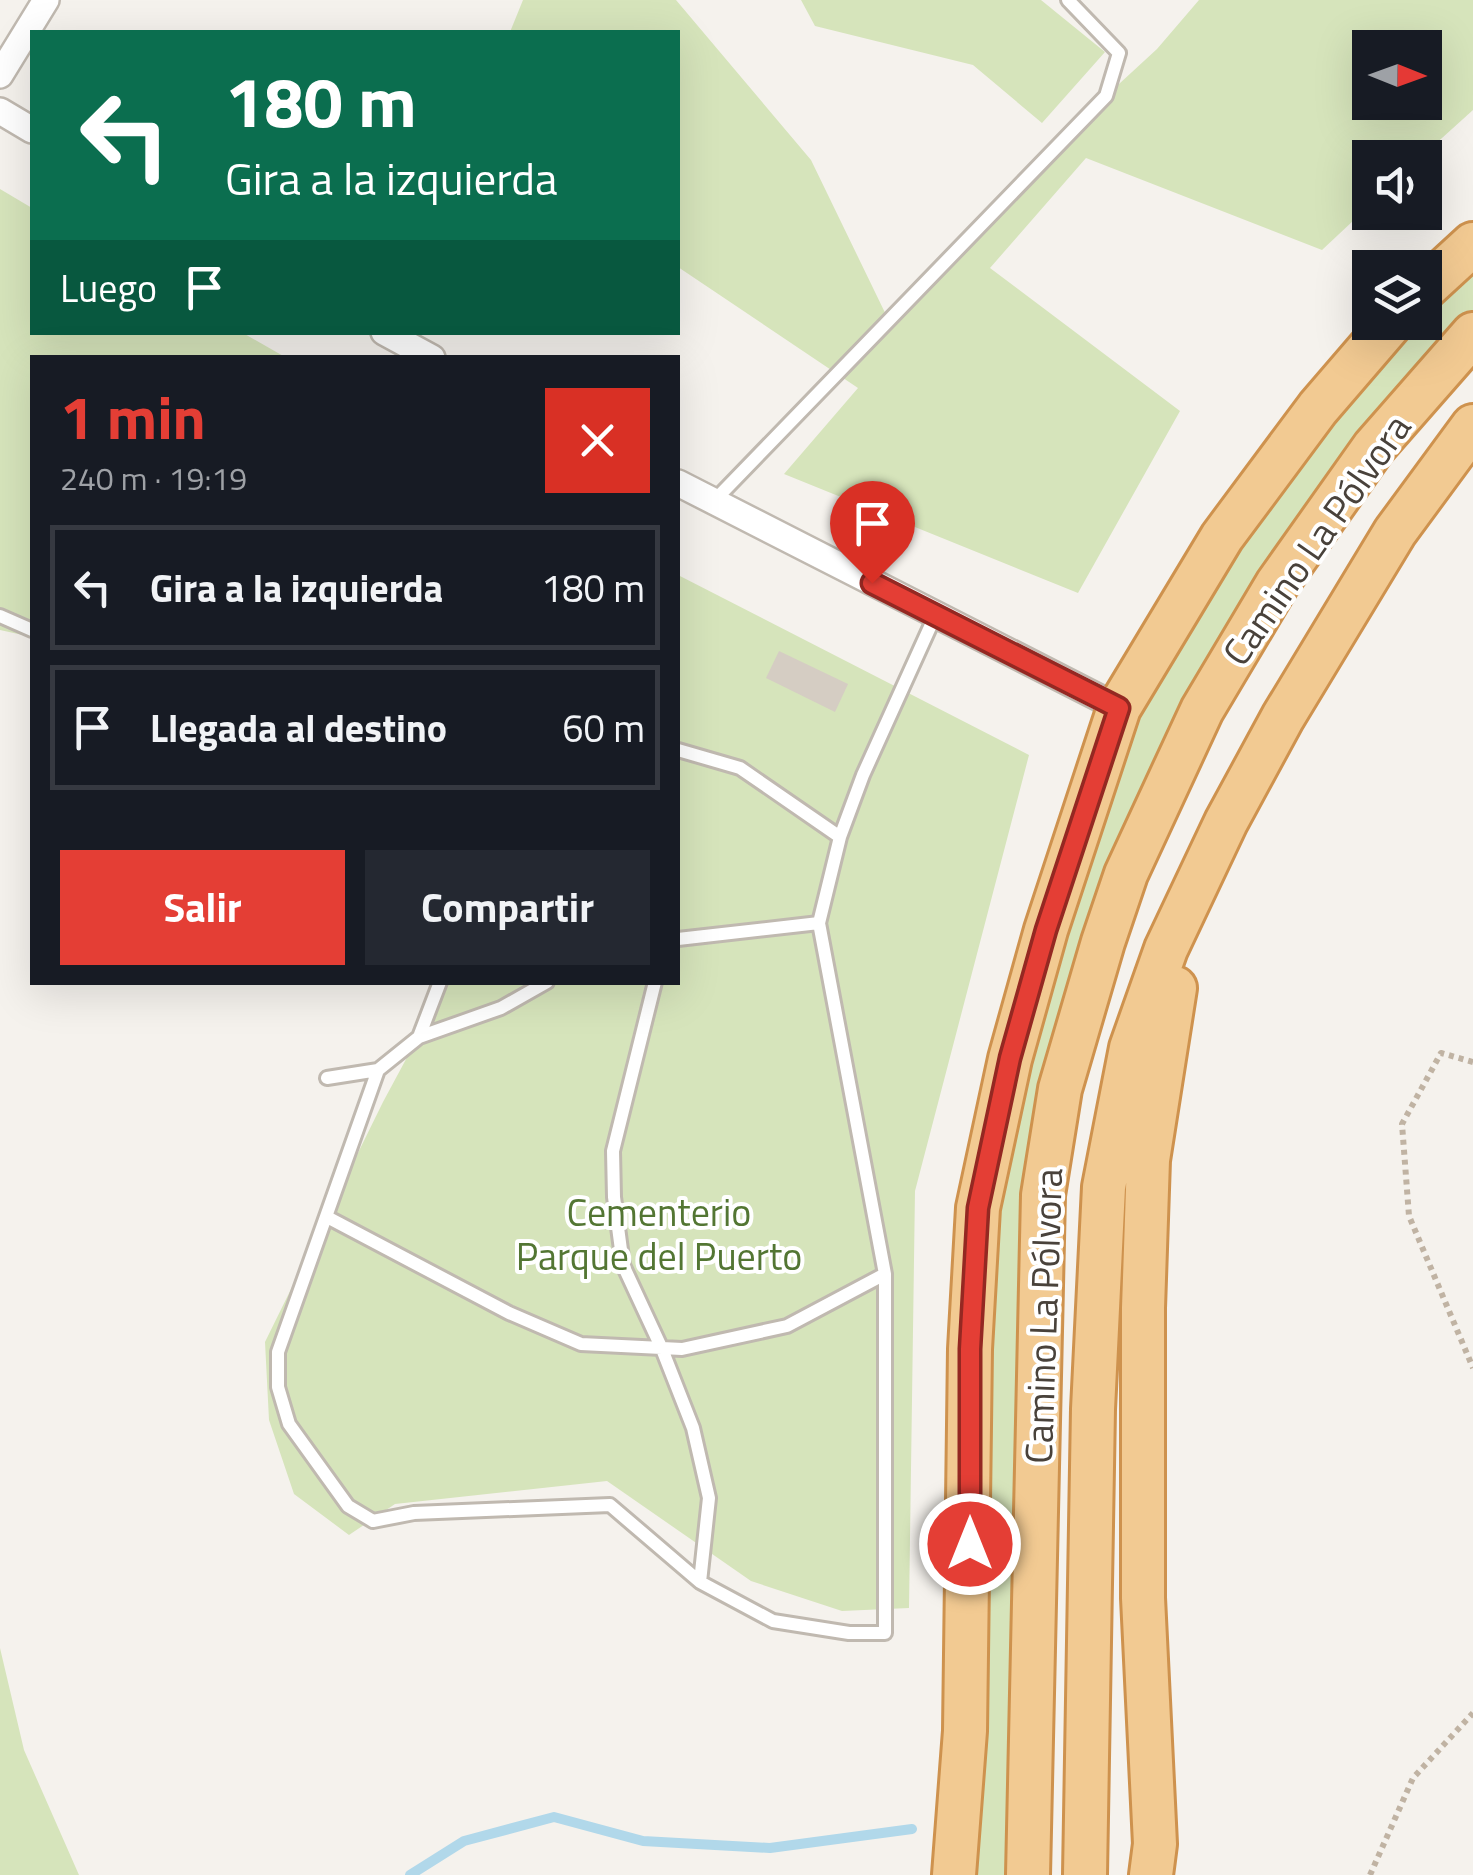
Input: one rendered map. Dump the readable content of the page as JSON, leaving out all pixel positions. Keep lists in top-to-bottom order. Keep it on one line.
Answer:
{"streets":{"highway":["Camino La Pólvora"]},"parks":["Cementerio Parque del Puerto"],"north":"right","page":{"turn":["180 m","Gira a la izquierda"],"then":"Luego","heading":["1 min","240 m · 19:19"],"list":[{"name":"Gira a la izquierda","value":"180 m"},{"name":"Llegada al destino","value":"60 m"}],"buttons":["Salir","Compartir"]}}
